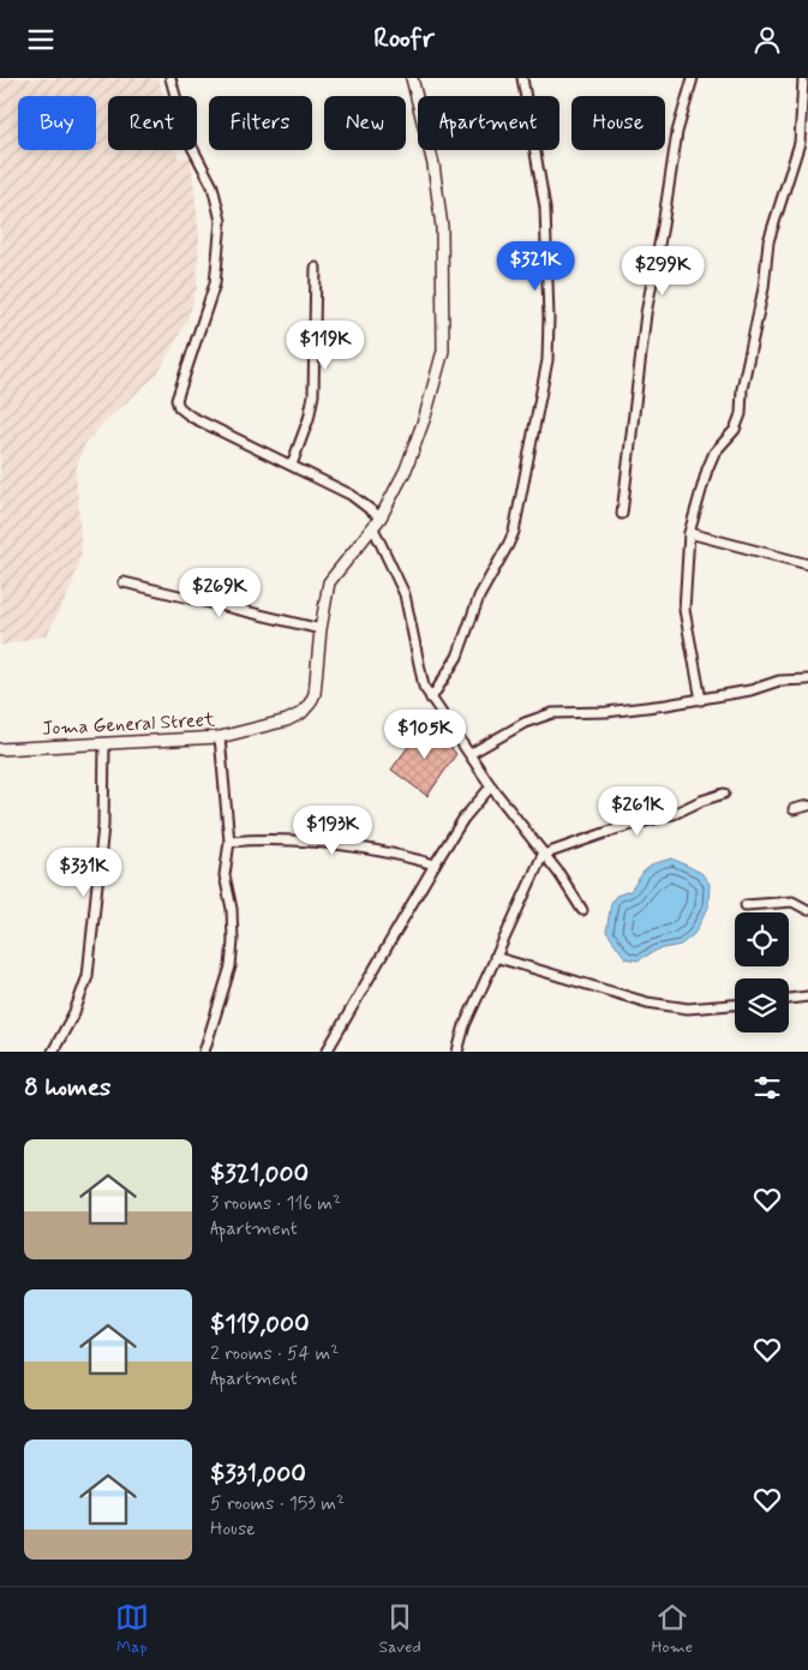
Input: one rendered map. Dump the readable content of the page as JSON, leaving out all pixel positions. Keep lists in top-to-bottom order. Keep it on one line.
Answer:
{"streets":{"street":["Joma General Street"]},"page":{"header":"Roofr","chip":["Buy","Rent","Filters","New","Apartment","House"],"price":["$321K","$299K","$119K","$269K","$105K","$261K","$193K","$331K"],"heading":"8 homes","list":[{"name":"$321,000","note":"3 rooms · 116 m² · Apartment"},{"name":"$119,000","note":"2 rooms · 54 m² · Apartment"},{"name":"$331,000","note":"5 rooms · 153 m² · House"}],"tabs":["Map","Saved","Home"]}}
